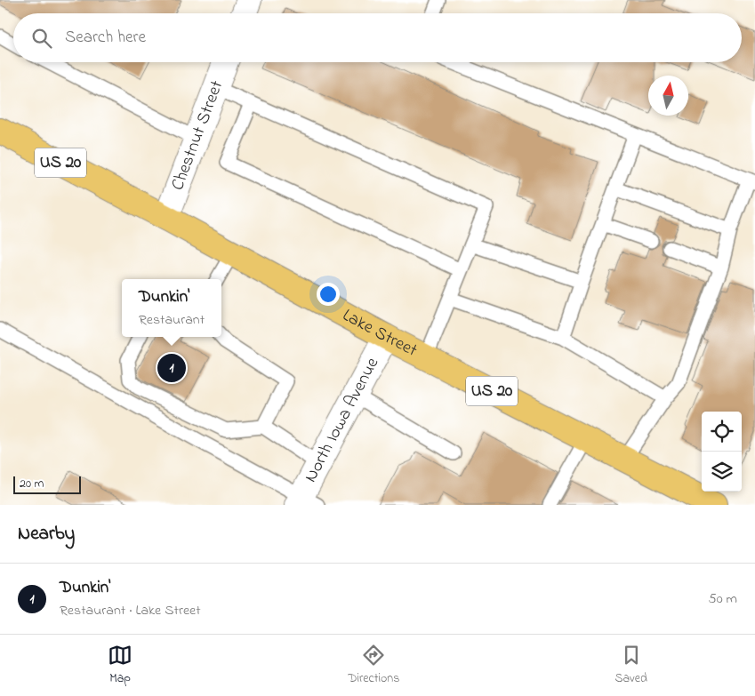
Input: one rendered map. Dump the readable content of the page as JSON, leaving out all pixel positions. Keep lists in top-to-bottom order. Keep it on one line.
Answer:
{"streets":{"main road":["US 20","Lake Street"],"street":["Chestnut Street","North Iowa Avenue"]},"crossings":[["Chestnut Street","Lake Street"],["Lake Street","North Iowa Avenue"]],"scale_bar":"20 m","north":"top","page":{"search":"Search here","popup":["Dunkin'","Restaurant"],"pins":"1","scale":"20 m","heading":"Nearby","list":[{"mark":"1","name":"Dunkin'","note":"Restaurant · Lake Street","value":"50 m"}],"nav":["Map","Directions","Saved"]}}
